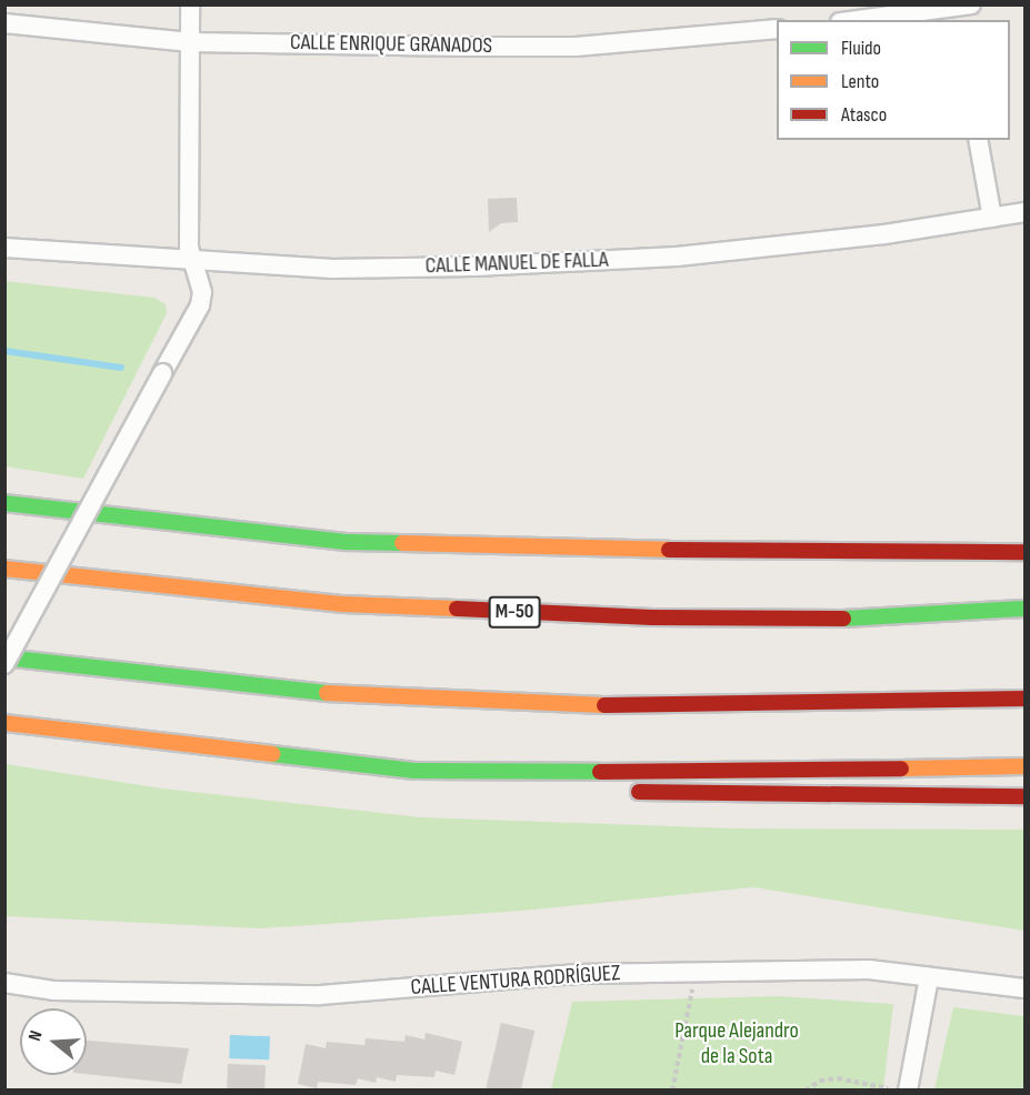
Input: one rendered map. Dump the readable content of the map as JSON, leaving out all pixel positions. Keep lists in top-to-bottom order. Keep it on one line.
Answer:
{"streets":{"highway":["M-50"],"street":["CALLE ENRIQUE GRANADOS","CALLE MANUEL DE FALLA","CALLE VENTURA RODRÍGUEZ"]},"parks":["Parque Alejandro de la Sota"],"legend":["Fluido","Lento","Atasco"],"north":"left"}
